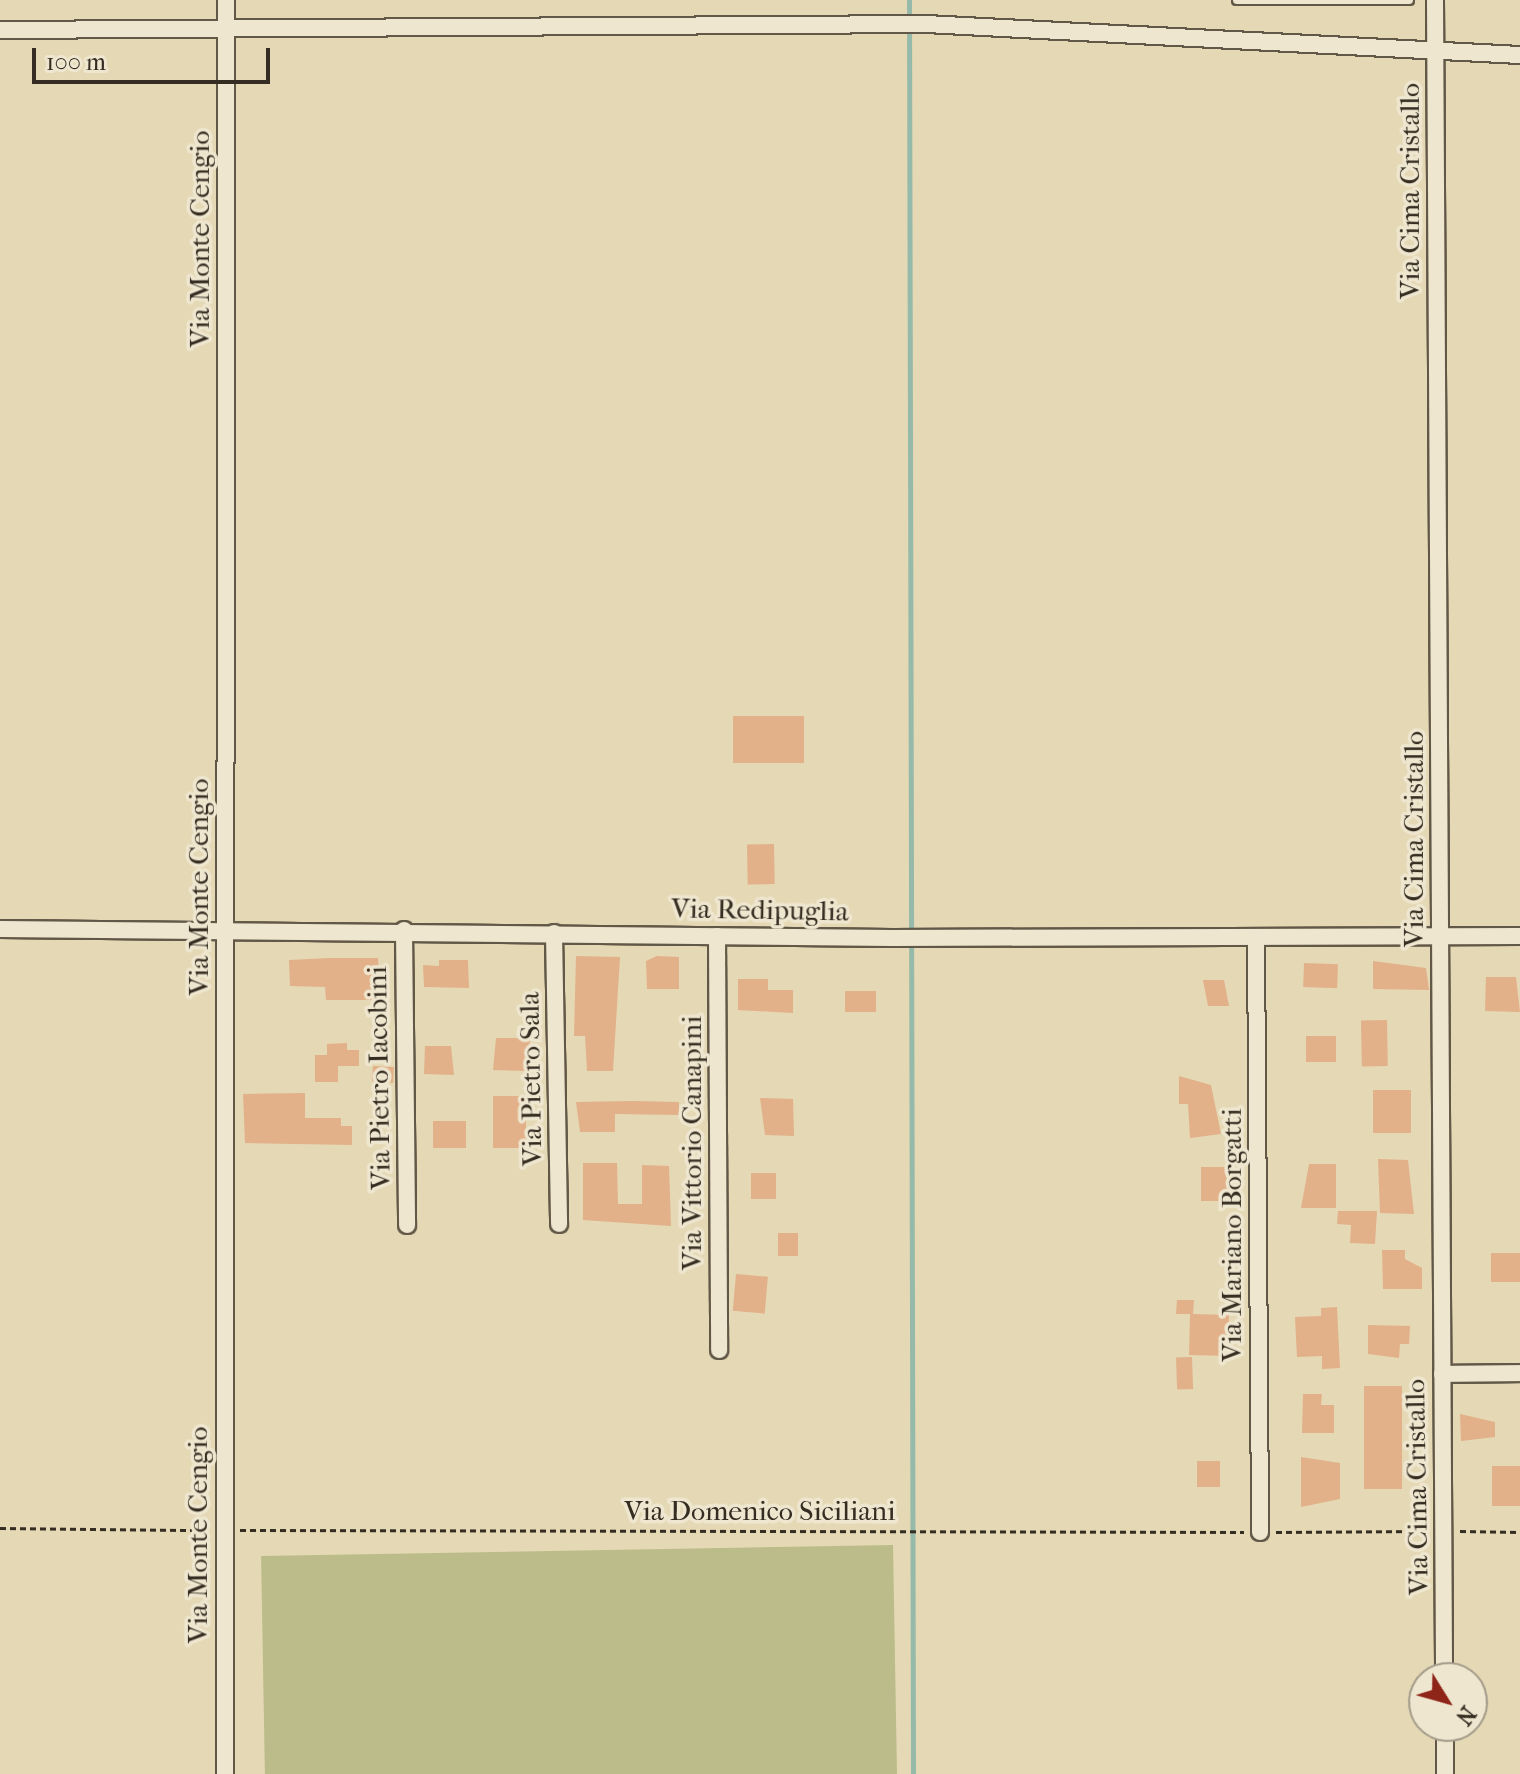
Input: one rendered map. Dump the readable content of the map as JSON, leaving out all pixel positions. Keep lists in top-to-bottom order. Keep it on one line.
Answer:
{"streets":{"street":["Via Cima Cristallo","Via Monte Cengio","Via Redipuglia","Via Pietro Iacobini","Via Pietro Sala","Via Vittorio Canapini","Via Mariano Borgatti"],"path":["Via Domenico Siciliani"]},"crossings":[["Via Cima Cristallo","Via Redipuglia"],["Via Cima Cristallo","Via Domenico Siciliani"],["Via Monte Cengio","Via Redipuglia"],["Via Monte Cengio","Via Domenico Siciliani"],["Via Redipuglia","Via Pietro Iacobini"],["Via Redipuglia","Via Pietro Sala"],["Via Redipuglia","Via Vittorio Canapini"],["Via Redipuglia","Via Mariano Borgatti"],["Via Mariano Borgatti","Via Domenico Siciliani"]],"scale_bar":"100 m","north":"bottom right"}
